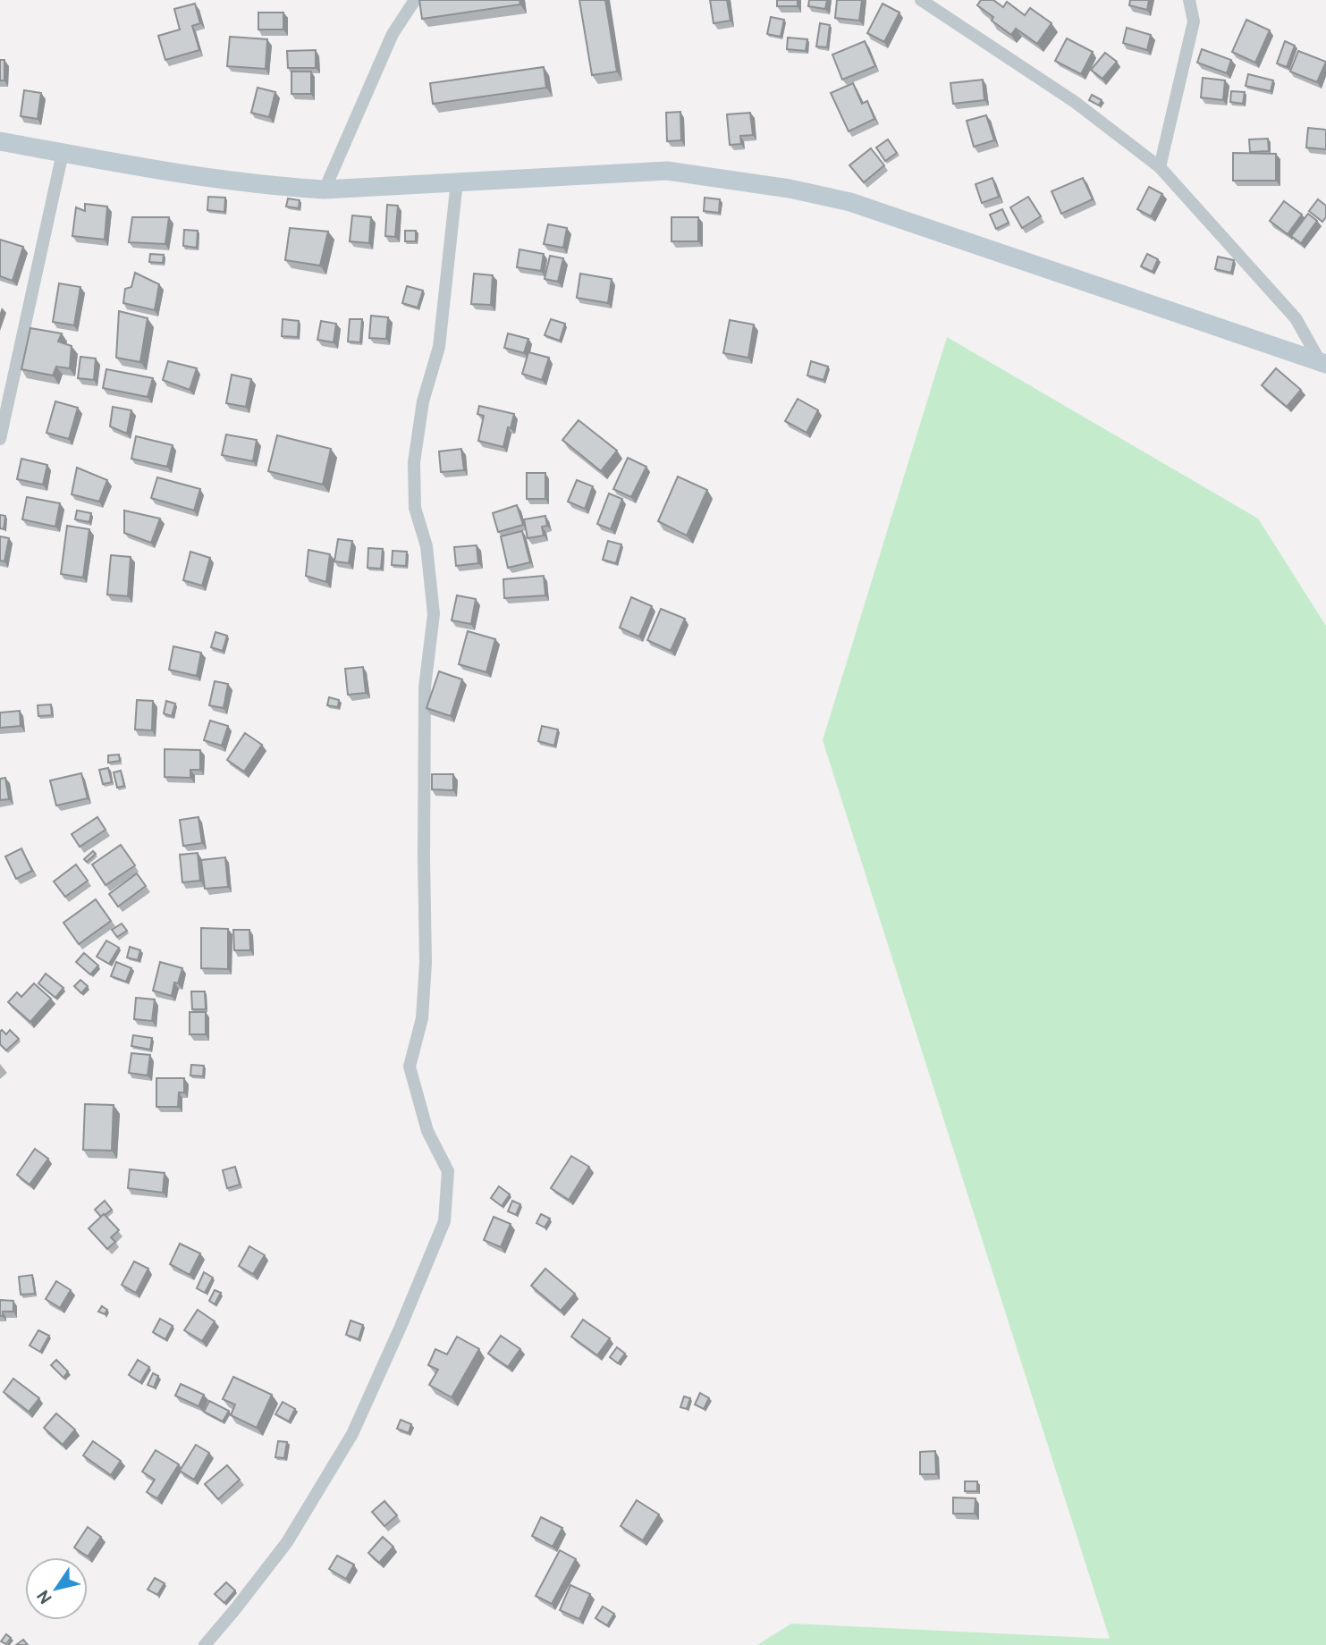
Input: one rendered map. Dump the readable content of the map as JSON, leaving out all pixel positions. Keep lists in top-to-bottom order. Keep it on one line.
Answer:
{"north":"bottom left"}
